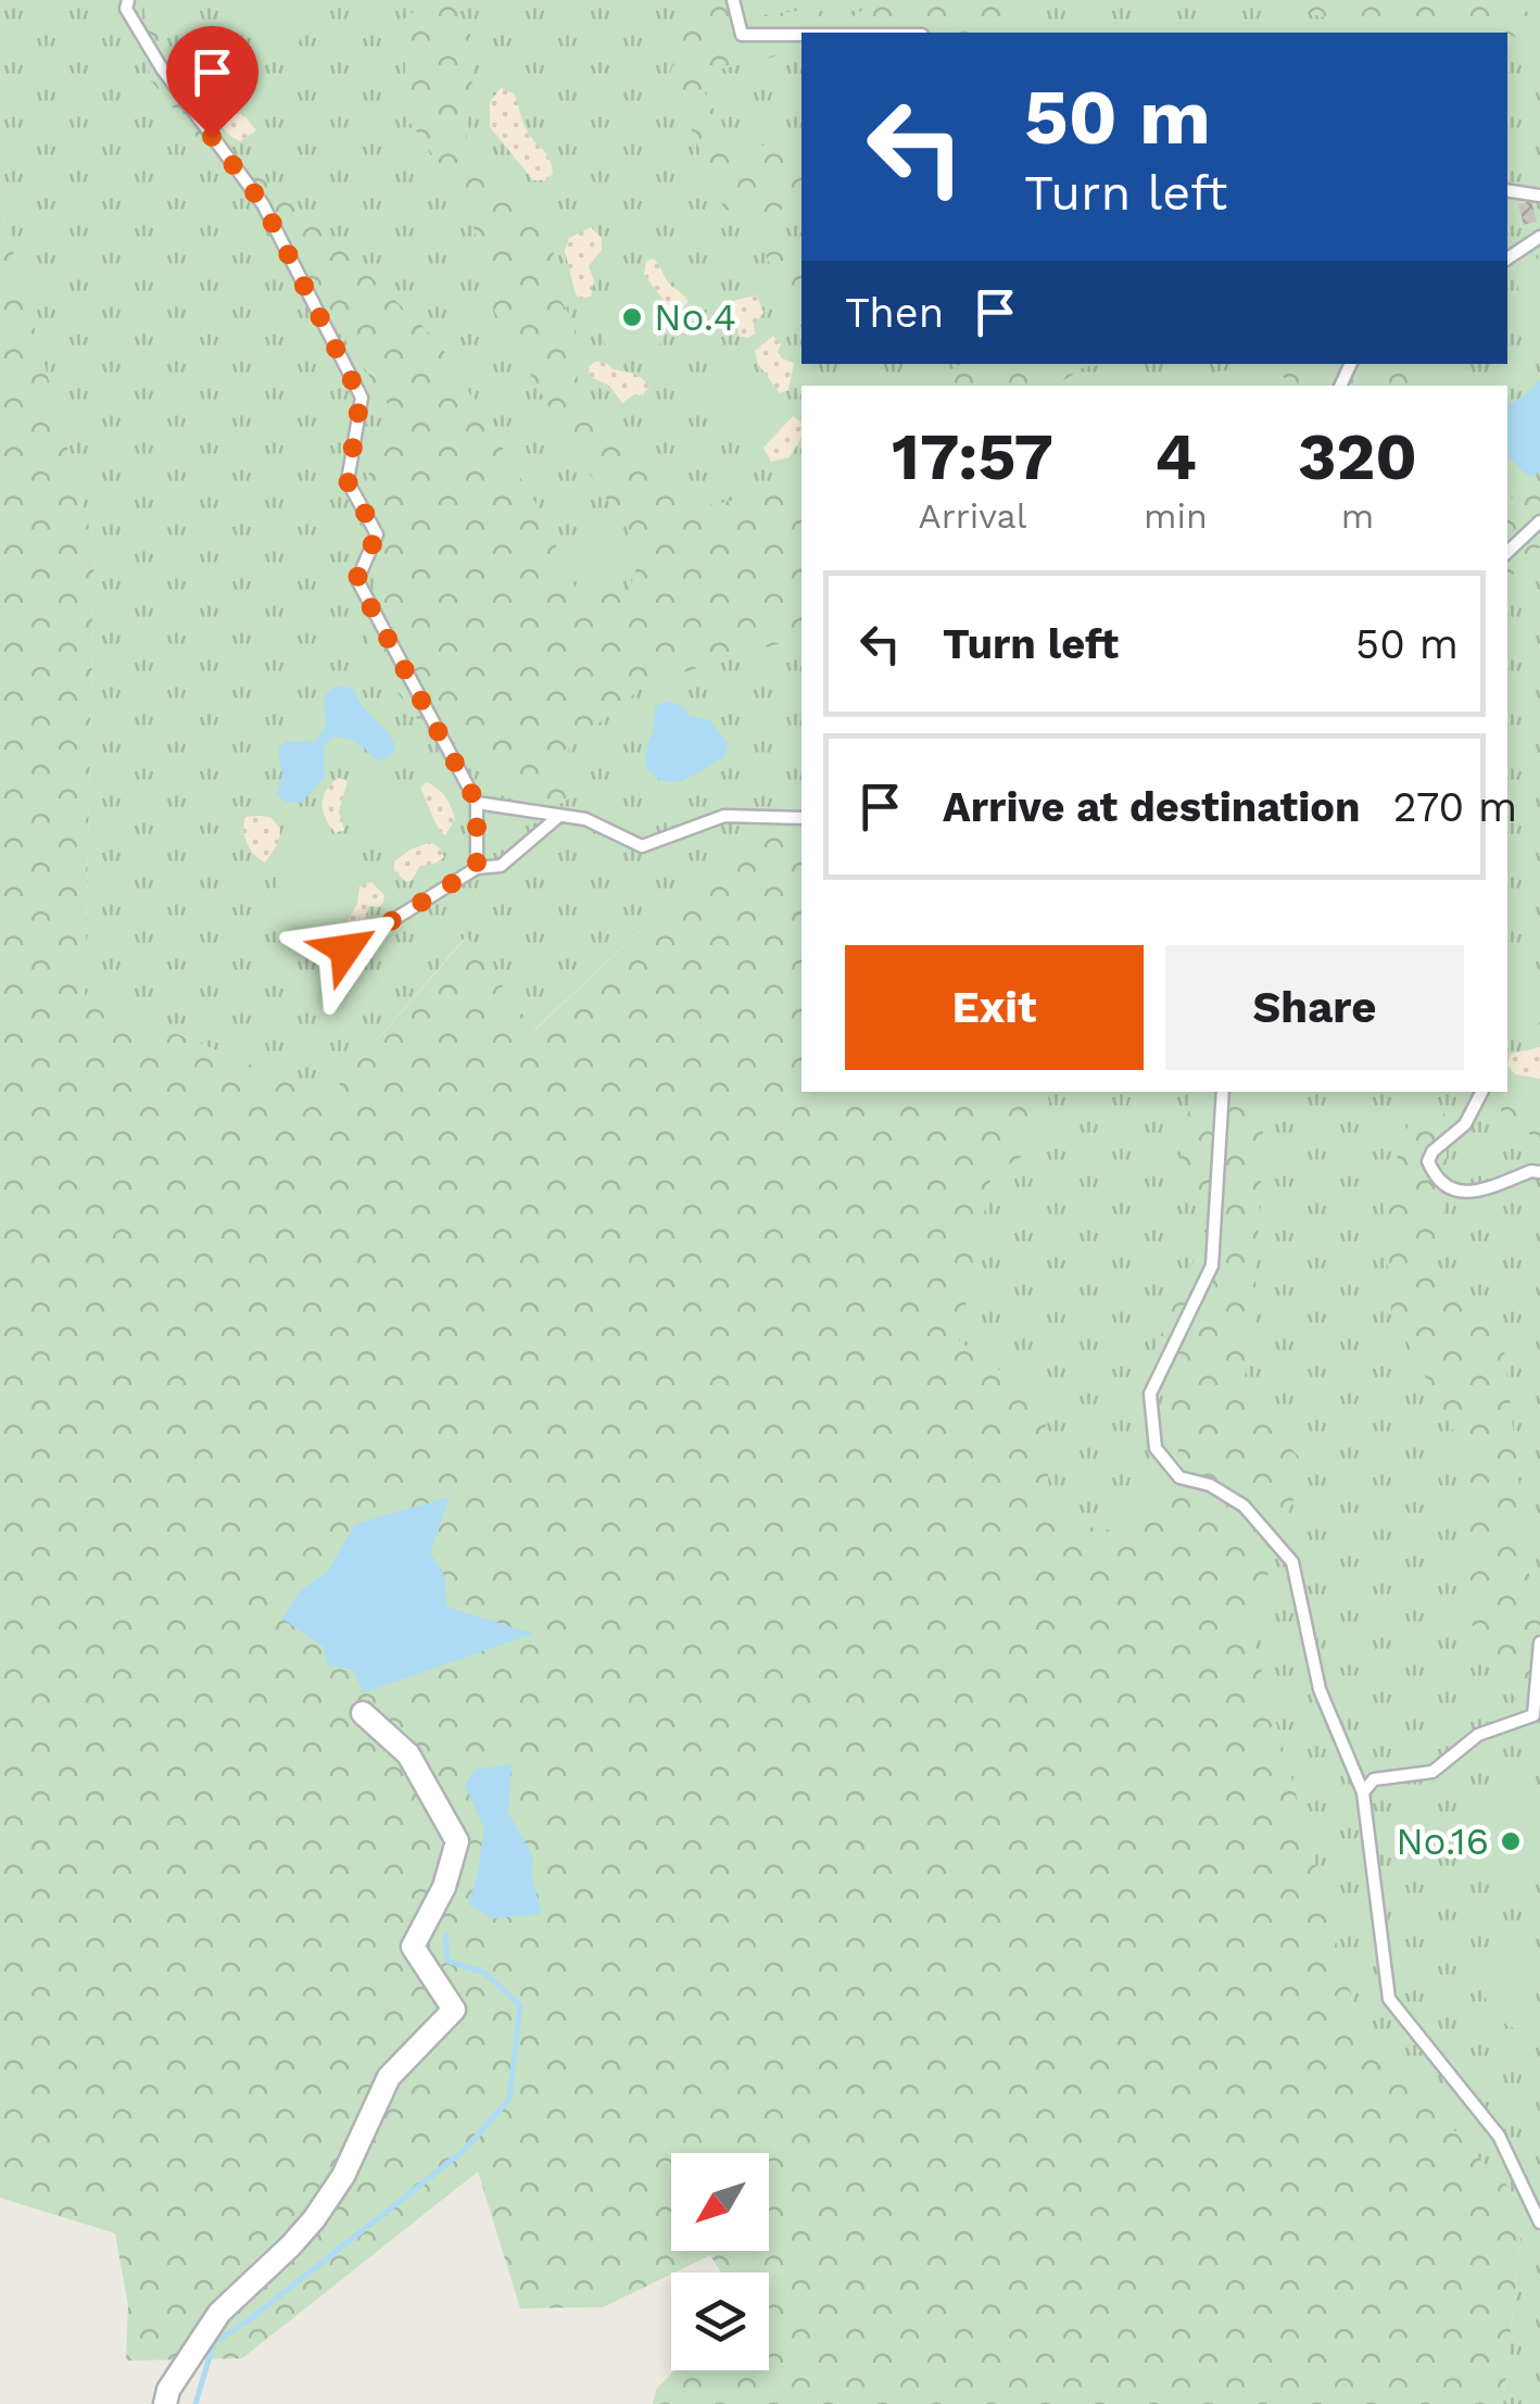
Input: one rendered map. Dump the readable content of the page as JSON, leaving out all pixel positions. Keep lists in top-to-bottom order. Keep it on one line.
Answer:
{"places":["No.4","No.16"],"north":"bottom left","page":{"turn":["50 m","Turn left"],"then":"Then","eta":["17:57","Arrival","4","min","320","m"],"list":[{"name":"Turn left","value":"50 m"},{"name":"Arrive at destination","value":"270 m"}],"buttons":["Exit","Share"]}}
